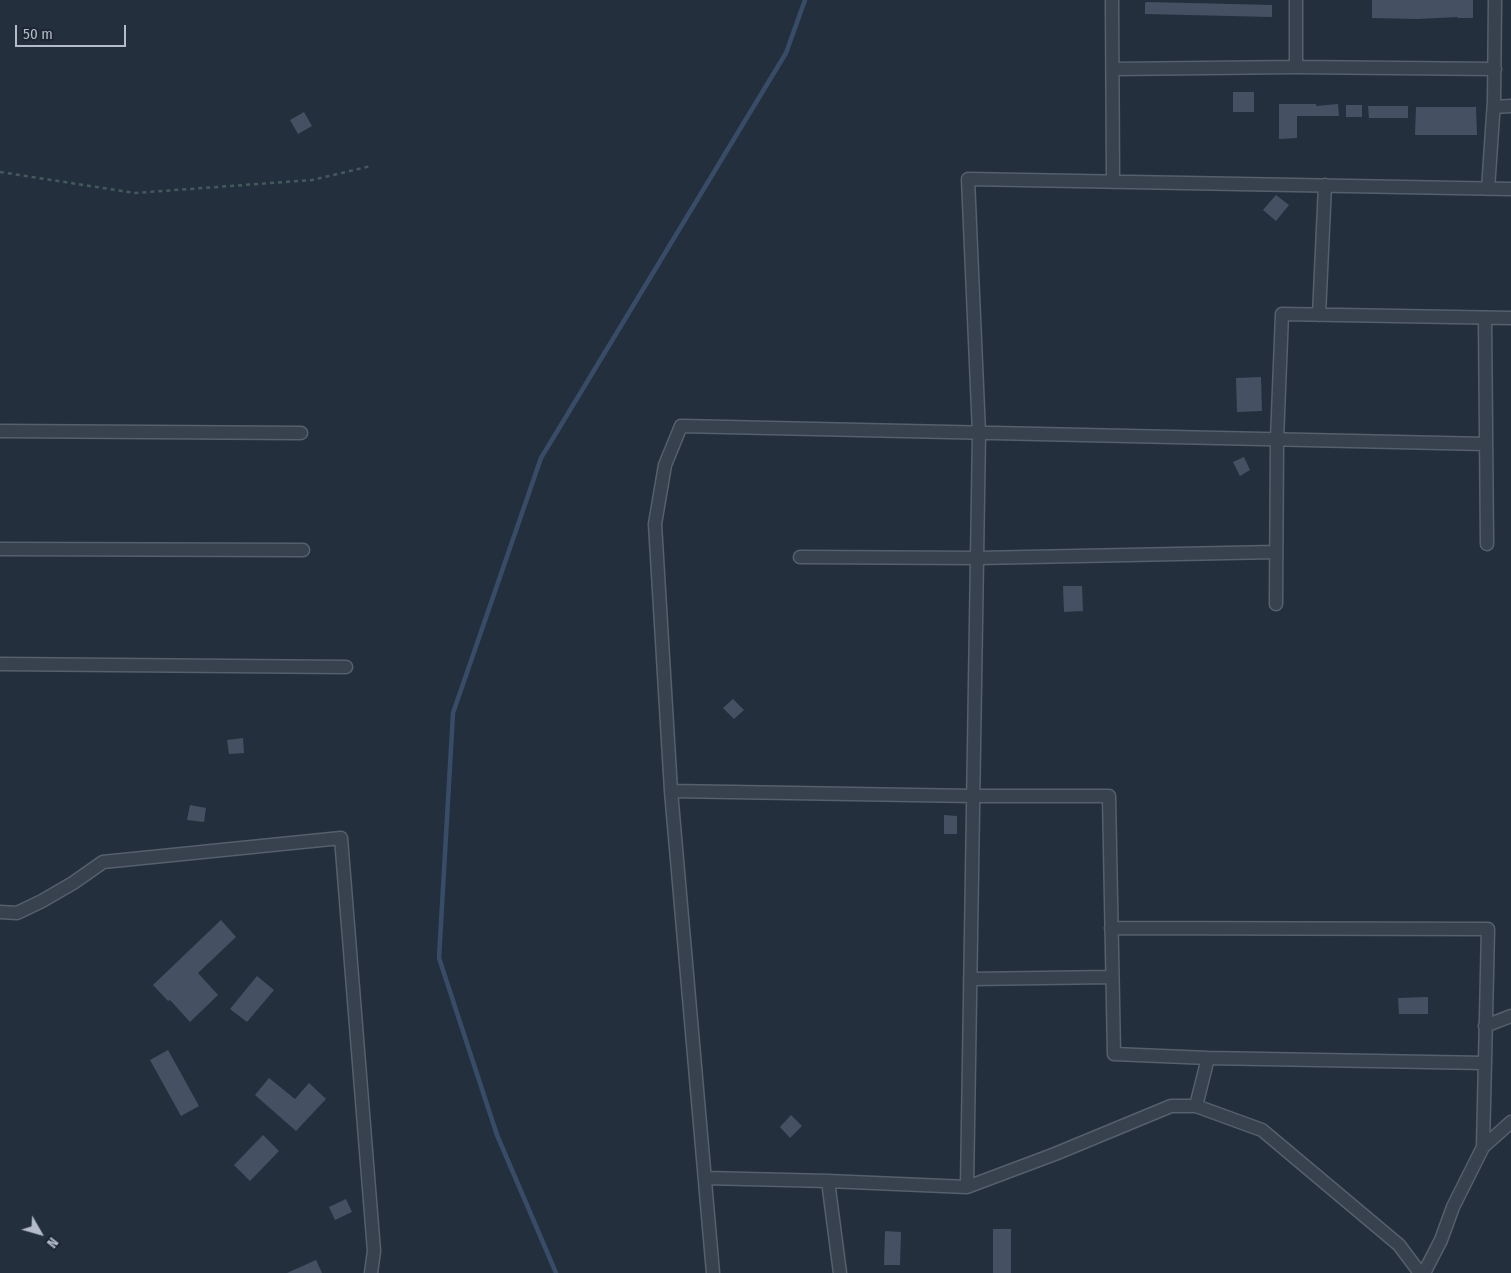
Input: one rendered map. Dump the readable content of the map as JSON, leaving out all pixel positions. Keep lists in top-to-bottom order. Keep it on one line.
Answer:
{"scale_bar":"50 m","north":"bottom right"}
